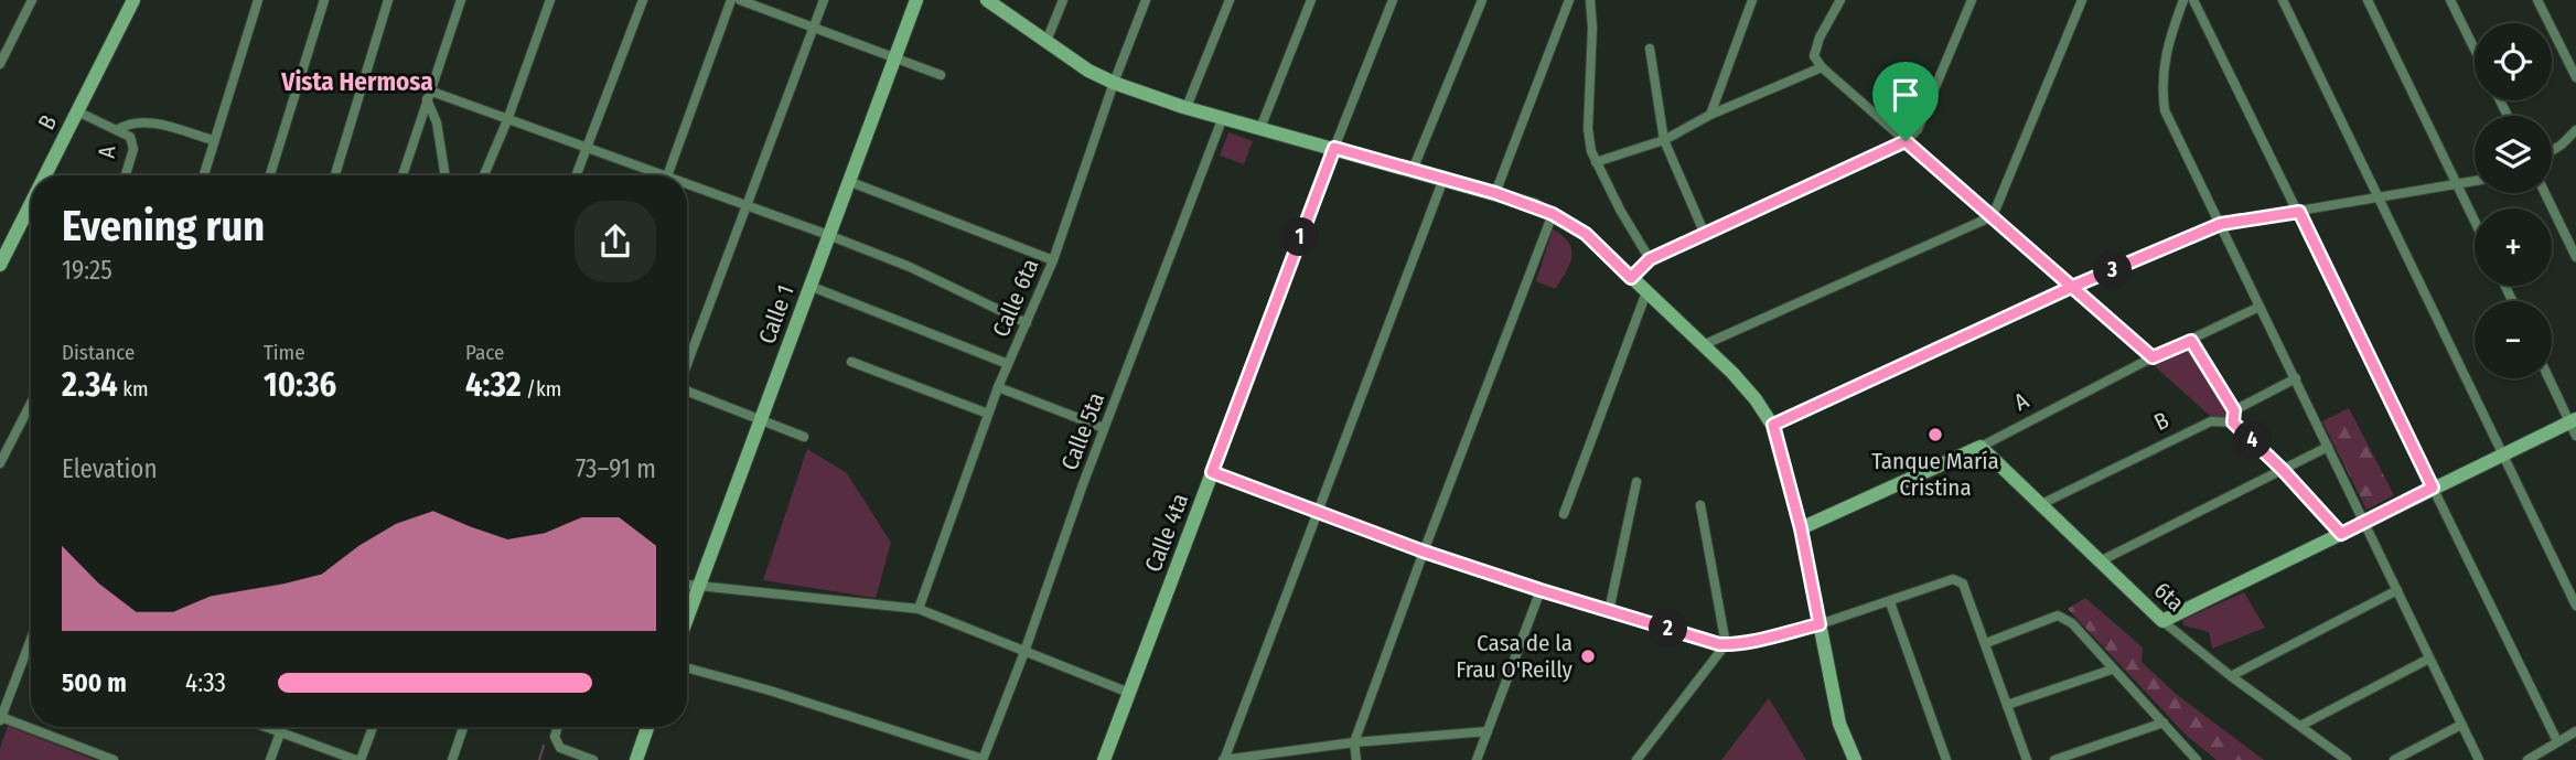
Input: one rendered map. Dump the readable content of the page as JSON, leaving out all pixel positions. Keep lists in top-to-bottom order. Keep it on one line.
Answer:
{"streets":{"street":["B","A","Calle 6ta","Calle 1","Calle 5ta","Calle 4ta","6ta"]},"crossings":[["B","6ta"],["A","6ta"]],"districts":["Vista Hermosa"],"places":["Tanque María Cristina","Casa de la Frau O'Reilly"],"page":{"map_buttons":["+","−"],"heading":["Evening run","19:25"],"pins":["1","3","4","2"],"stats":[["Distance","2.34 km"],["Time","10:36"],["Pace","4:32 /km"]],"chart":["Elevation","73–91 m"],"list":[{"name":"500 m","note":"4:33"}]}}
